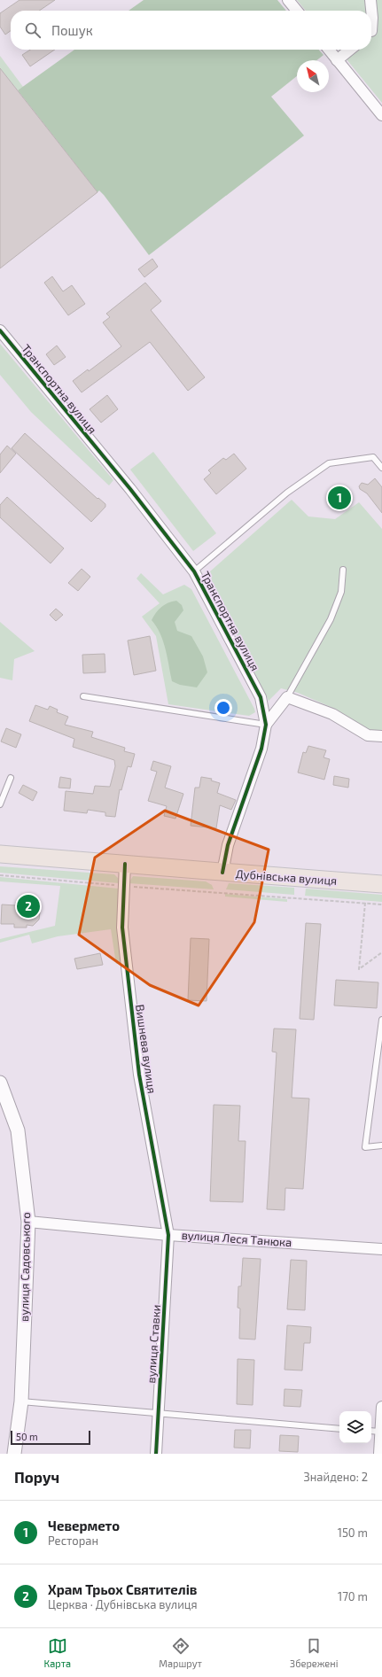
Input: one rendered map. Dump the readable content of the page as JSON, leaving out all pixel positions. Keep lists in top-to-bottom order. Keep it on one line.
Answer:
{"streets":{"main road":["Дубнівська вулиця"],"street":["Транспортна вулиця","Вишнева вулиця","вулиця Леся Танюка","вулиця Садовського","вулиця Ставки"]},"crossings":[["Транспортна вулиця","Дубнівська вулиця"],["Дубнівська вулиця","Вишнева вулиця"],["Вишнева вулиця","вулиця Леся Танюка"],["Вишнева вулиця","вулиця Ставки"],["вулиця Леся Танюка","вулиця Садовського"],["вулиця Леся Танюка","вулиця Ставки"]],"scale_bar":"50 m","north":"top left","page":{"search":"Пошук","pins":["1","2"],"scale":"50 m","heading":["Поруч","Знайдено: 2"],"list":[{"mark":"1","name":"Чевермето","note":"Ресторан","value":"150 m"},{"mark":"2","name":"Храм Трьох Святителів","note":"Церква · Дубнівська вулиця","value":"170 m"}],"nav":["Карта","Маршрут","Збережені"]}}
